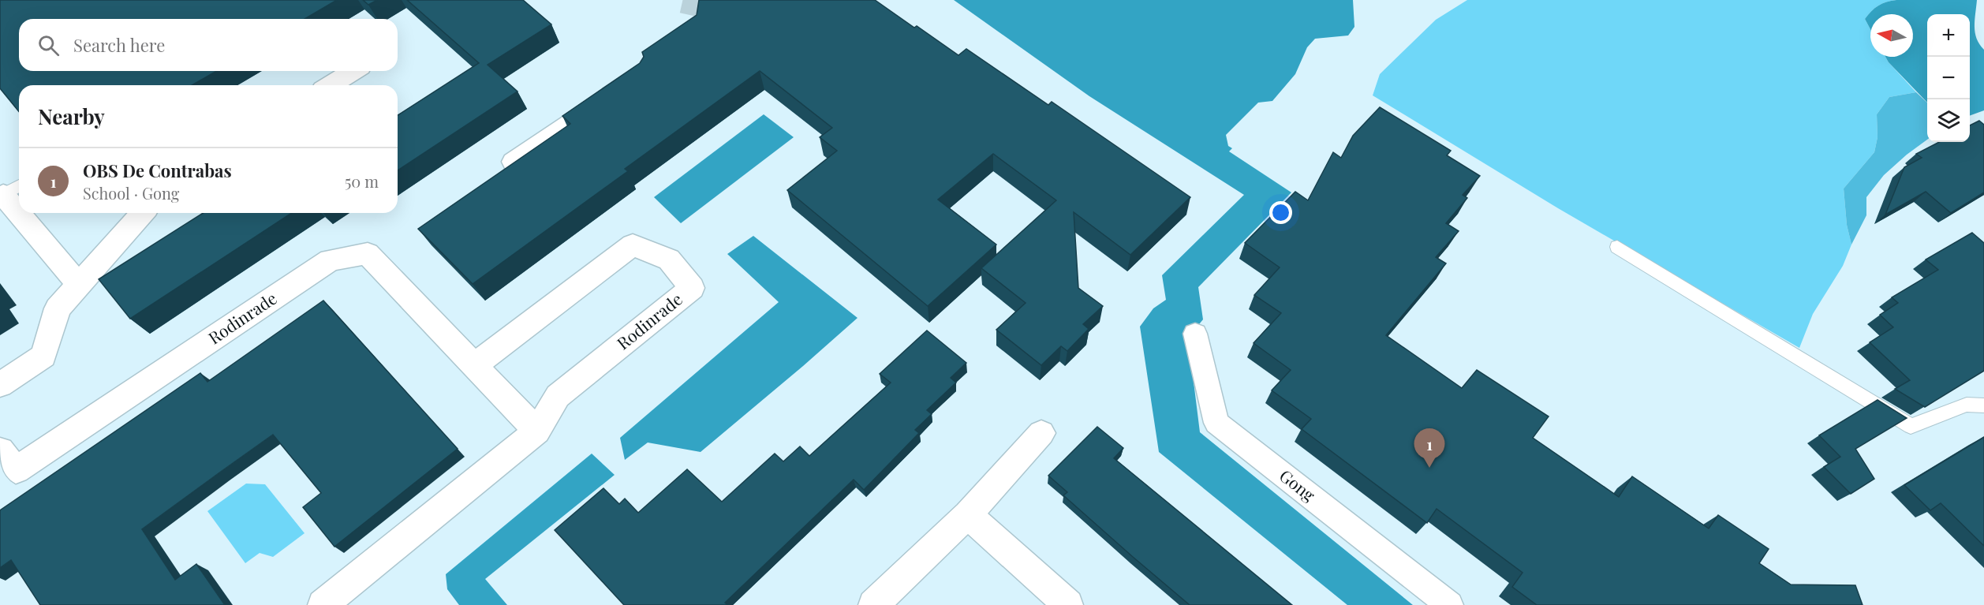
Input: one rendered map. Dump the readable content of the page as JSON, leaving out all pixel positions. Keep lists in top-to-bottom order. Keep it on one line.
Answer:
{"streets":{"street":["Rodinrade","Gong"]},"north":"left","page":{"map_buttons":["+","−"],"search":"Search here","heading":"Nearby","list":[{"mark":"1","name":"OBS De Contrabas","note":"School · Gong","value":"50 m"}],"pins":"1"}}
